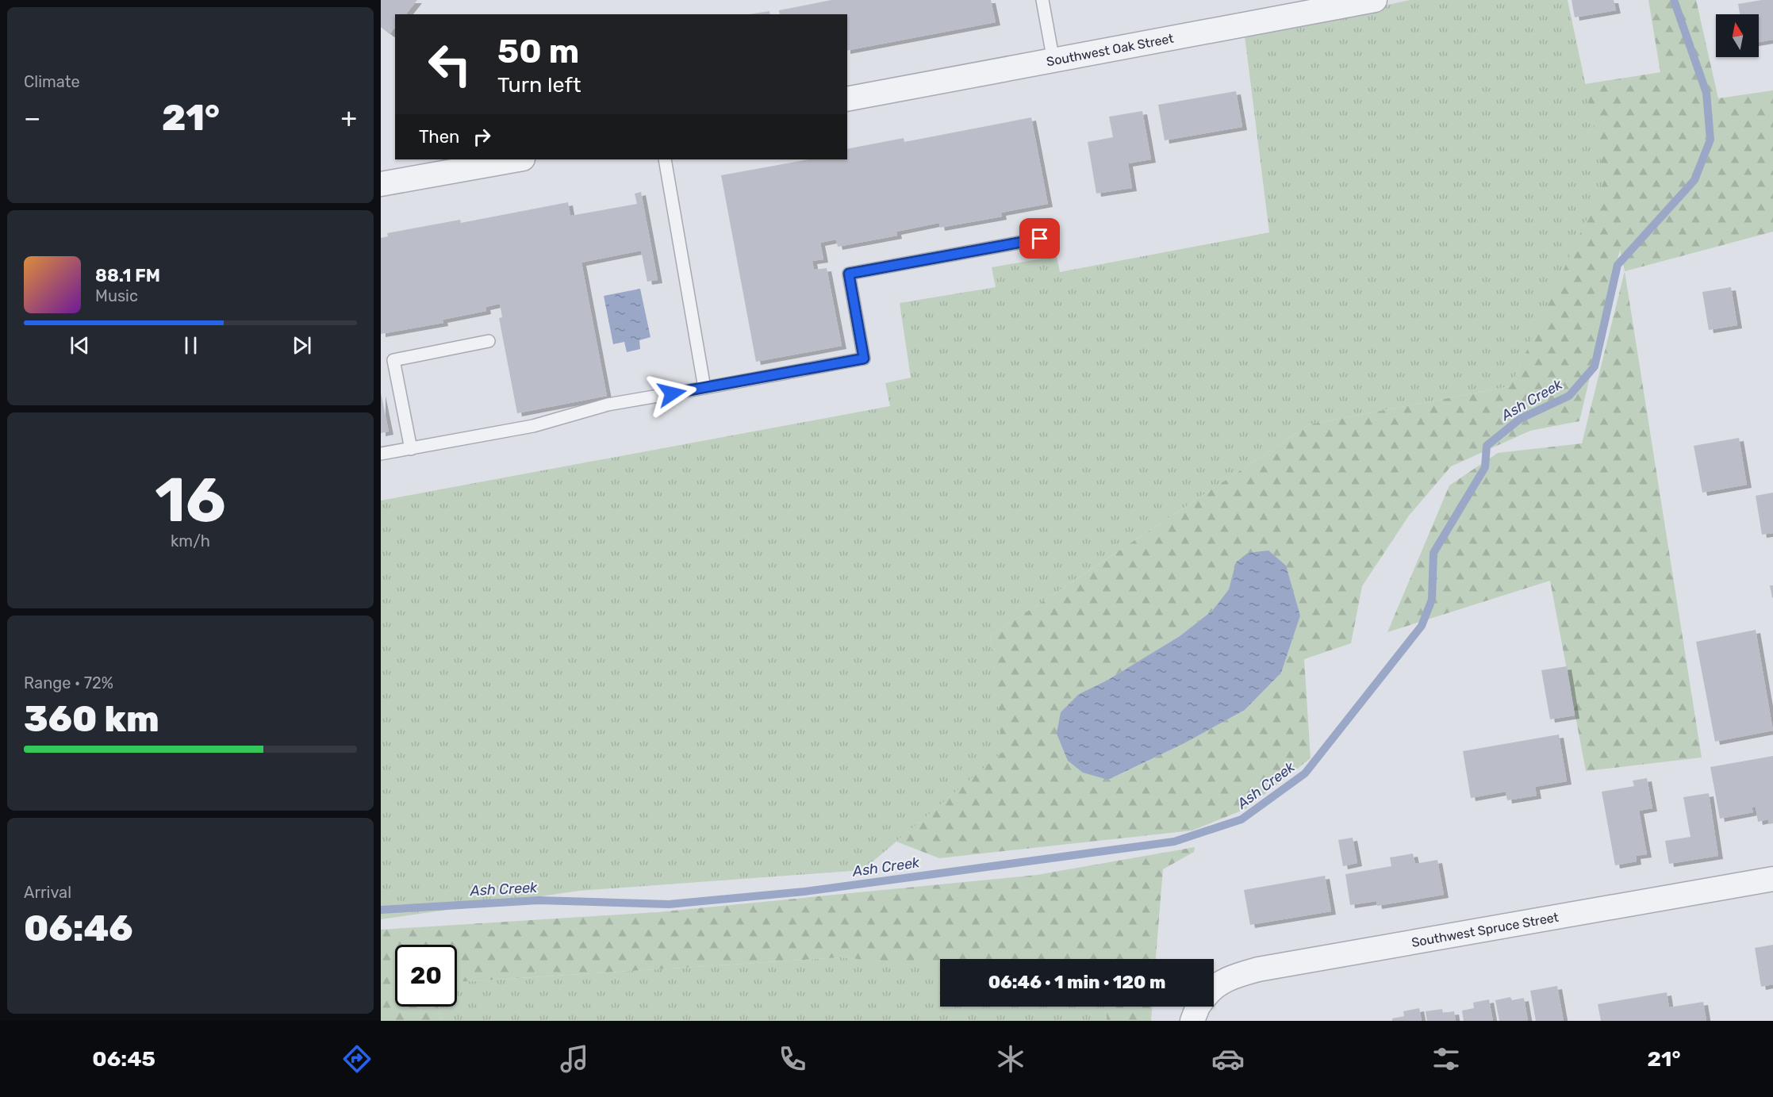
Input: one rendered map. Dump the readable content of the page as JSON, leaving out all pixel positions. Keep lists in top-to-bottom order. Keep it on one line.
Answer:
{"streets":{"street":["Southwest Oak Street","Southwest Spruce Street"]},"water":["Ash Creek"],"north":"top","page":{"tile":["Climate",["16","km/h"],["Range · 72%","360 km"],["Arrival","06:46"]],"turn":["50 m","Turn left"],"heat":["−","21°","+"],"then":"Then","song":["88.1 FM","Music"],"limit":"20","trip":"06:46 · 1 min · 120 m","tabs":["06:45","21°"]}}
